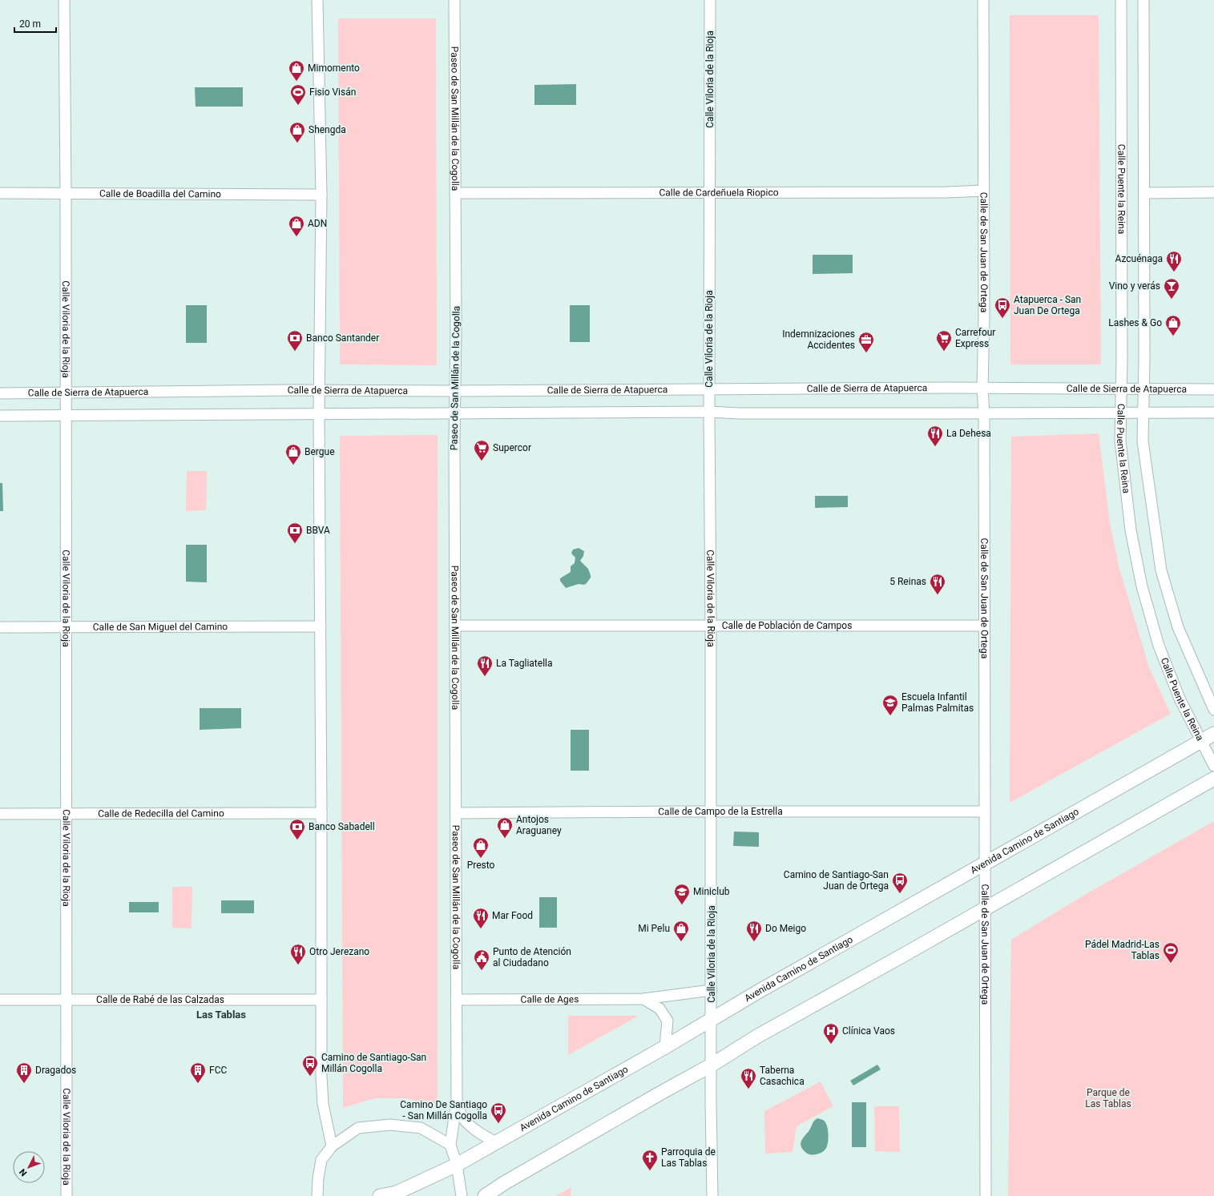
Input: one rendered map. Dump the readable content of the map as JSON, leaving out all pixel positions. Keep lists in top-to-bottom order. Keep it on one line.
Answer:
{"streets":{"street":["Calle Viloria de la Rioja","Paseo de San Millán de la Cogolla","Calle Puente la Reina","Calle de Cardeñuela Riopico","Calle de Boadilla del Camino","Calle de San Juan de Ortega","Calle de Sierra de Atapuerca","Calle de Población de Campos","Calle de San Miguel del Camino","Calle de Campo de la Estrella","Calle de Redecilla del Camino","Avenida Camino de Santiago","Calle de Ages","Calle de Rabé de las Calzadas"]},"crossings":[["Calle Viloria de la Rioja","Calle de Cardeñuela Riopico"],["Calle Viloria de la Rioja","Calle de Boadilla del Camino"],["Calle Viloria de la Rioja","Calle de Sierra de Atapuerca"],["Calle Viloria de la Rioja","Calle de Población de Campos"],["Calle Viloria de la Rioja","Calle de San Miguel del Camino"],["Calle Viloria de la Rioja","Calle de Campo de la Estrella"],["Calle Viloria de la Rioja","Calle de Redecilla del Camino"],["Calle Viloria de la Rioja","Avenida Camino de Santiago"],["Calle Viloria de la Rioja","Calle de Ages"],["Calle Viloria de la Rioja","Calle de Rabé de las Calzadas"],["Paseo de San Millán de la Cogolla","Calle de Cardeñuela Riopico"],["Paseo de San Millán de la Cogolla","Calle de Sierra de Atapuerca"],["Paseo de San Millán de la Cogolla","Calle de Población de Campos"],["Paseo de San Millán de la Cogolla","Calle de Campo de la Estrella"],["Paseo de San Millán de la Cogolla","Calle de Ages"],["Calle Puente la Reina","Calle de Sierra de Atapuerca"],["Calle Puente la Reina","Avenida Camino de Santiago"],["Calle de Cardeñuela Riopico","Calle de San Juan de Ortega"],["Calle de San Juan de Ortega","Calle de Sierra de Atapuerca"],["Calle de San Juan de Ortega","Calle de Población de Campos"],["Calle de San Juan de Ortega","Calle de Campo de la Estrella"],["Calle de San Juan de Ortega","Avenida Camino de Santiago"]],"districts":["Las Tablas"],"parks":["Parque de Las Tablas"],"places":{"shop":["Mimomento","Shengda","ADN","Lashes & Go","Bergue","Antojos Araguaney","Presto","Mi Pelu"],"sports":["Fisio Visán","Pádel Madrid-Las Tablas"],"restaurant":["Azcuénaga","La Dehesa","5 Reinas","La Tagliatella","Mar Food","Do Meigo","Otro Jerezano","Taberna Casachica"],"bar":["Vino y verás"],"bus stop":["Atapuerca - San Juan De Ortega","Camino de Santiago-San Juan de Ortega","Camino de Santiago-San Millán Cogolla","Camino De Santiago - San Millán Cogolla"],"bank":["Banco Santander","BBVA","Banco Sabadell"],"supermarket":["Carrefour Express","Supercor"],"office":["Indemnizaciones Accidentes"],"school or university":["Escuela Infantil Palmas Palmitas","Miniclub"],"public building":["Punto de Atención al Ciudadano"],"hospital":["Clínica Vaos"],"building":["Dragados","FCC"],"church":["Parroquia de Las Tablas"]},"scale_bar":"20 m","north":"bottom left"}
